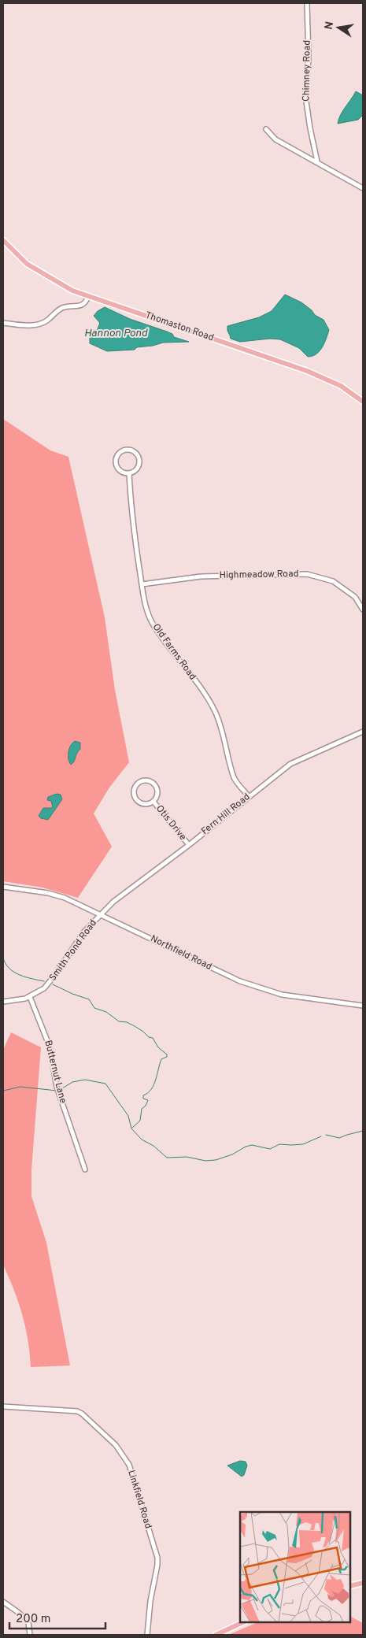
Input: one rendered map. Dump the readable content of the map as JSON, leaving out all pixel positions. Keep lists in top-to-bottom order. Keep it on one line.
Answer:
{"streets":{"main road":["Thomaston Road"],"street":["Chimney Road","Highmeadow Road","Old Farms Road","Fern Hill Road","Otis Drive","Smith Pond Road","Northfield Road","Butternut Lane","Linkfield Road"]},"crossings":[["Highmeadow Road","Old Farms Road"],["Old Farms Road","Fern Hill Road"],["Fern Hill Road","Otis Drive"],["Fern Hill Road","Smith Pond Road"],["Fern Hill Road","Northfield Road"],["Smith Pond Road","Northfield Road"],["Smith Pond Road","Butternut Lane"]],"water":["Hannon Pond"],"scale_bar":"200 m","north":"left"}
